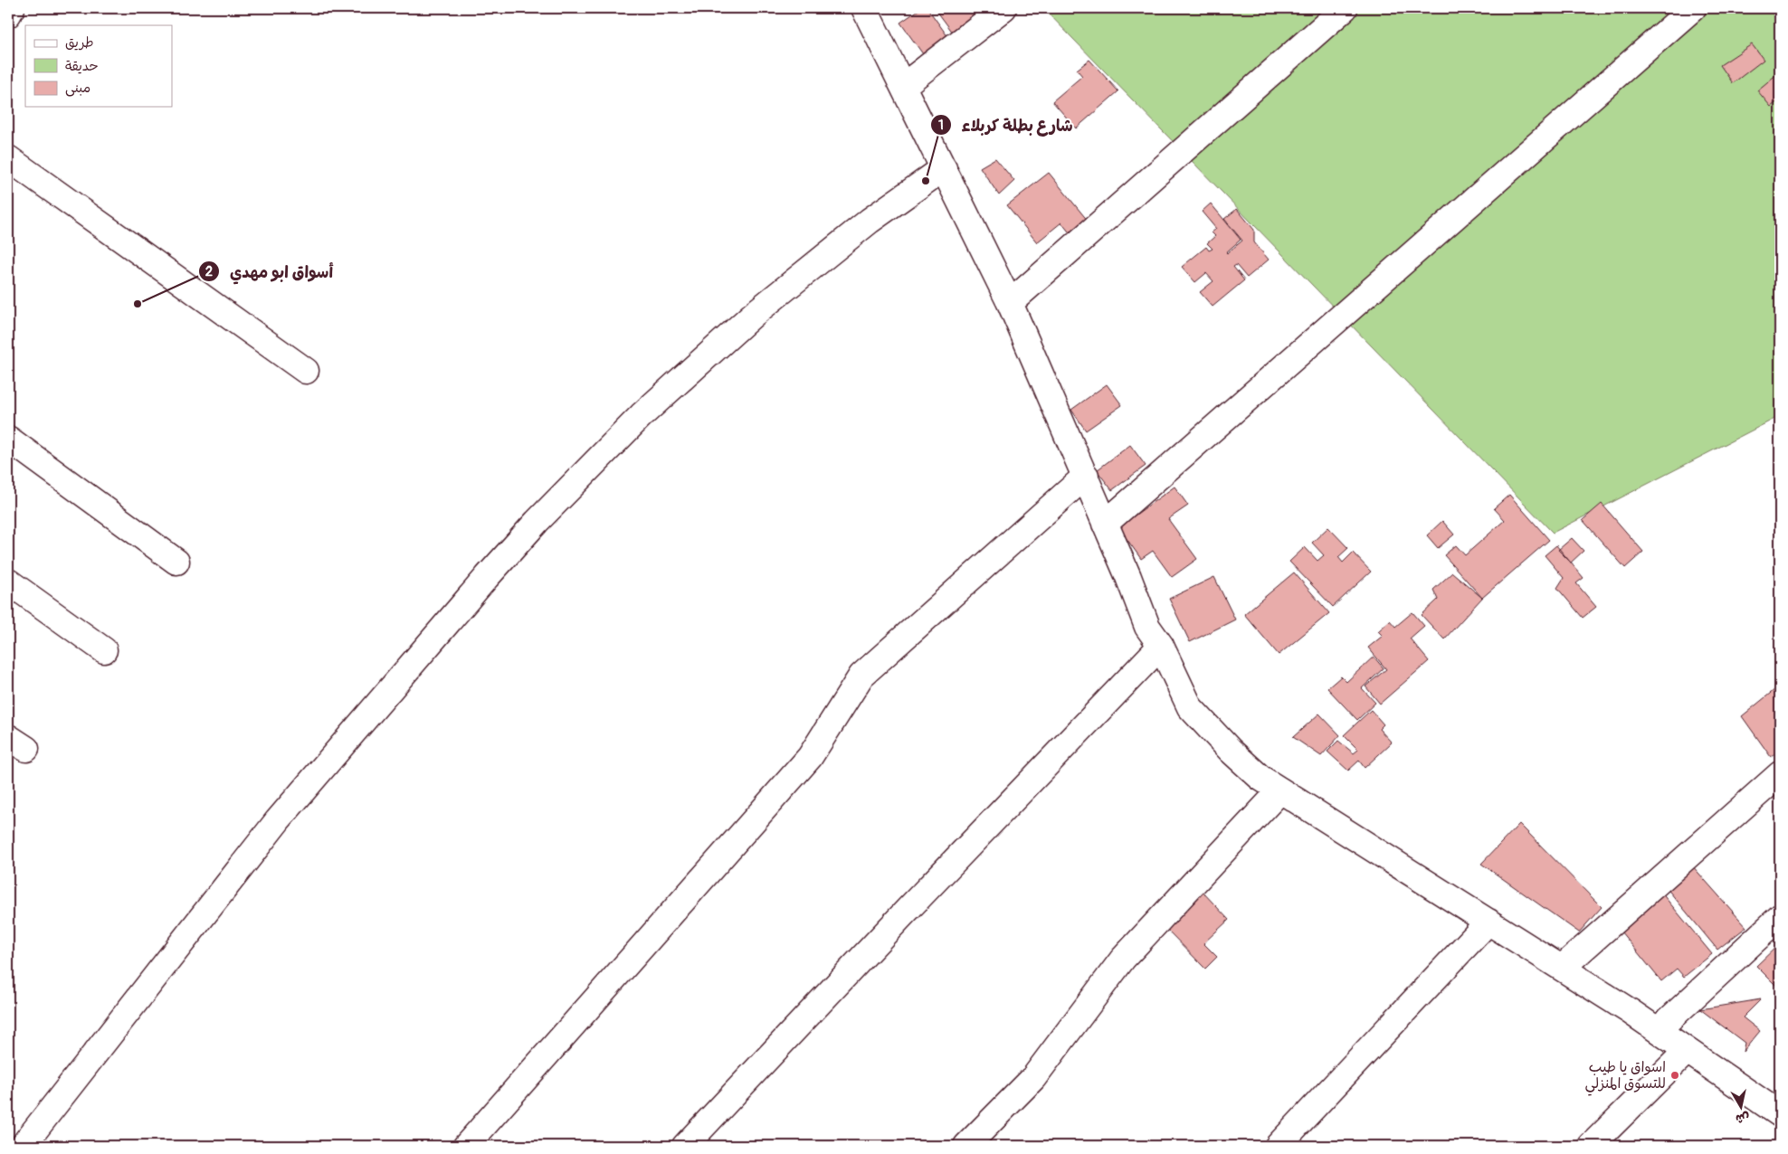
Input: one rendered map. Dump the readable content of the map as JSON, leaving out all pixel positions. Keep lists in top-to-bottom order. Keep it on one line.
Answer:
{"places":["شارع بطلة كربلاء","أسواق ابو مهدي","اسواق يا طيب للتسوق المنزلي"],"legend":["طريق","حديقة","مبنى"],"north":"bottom"}
